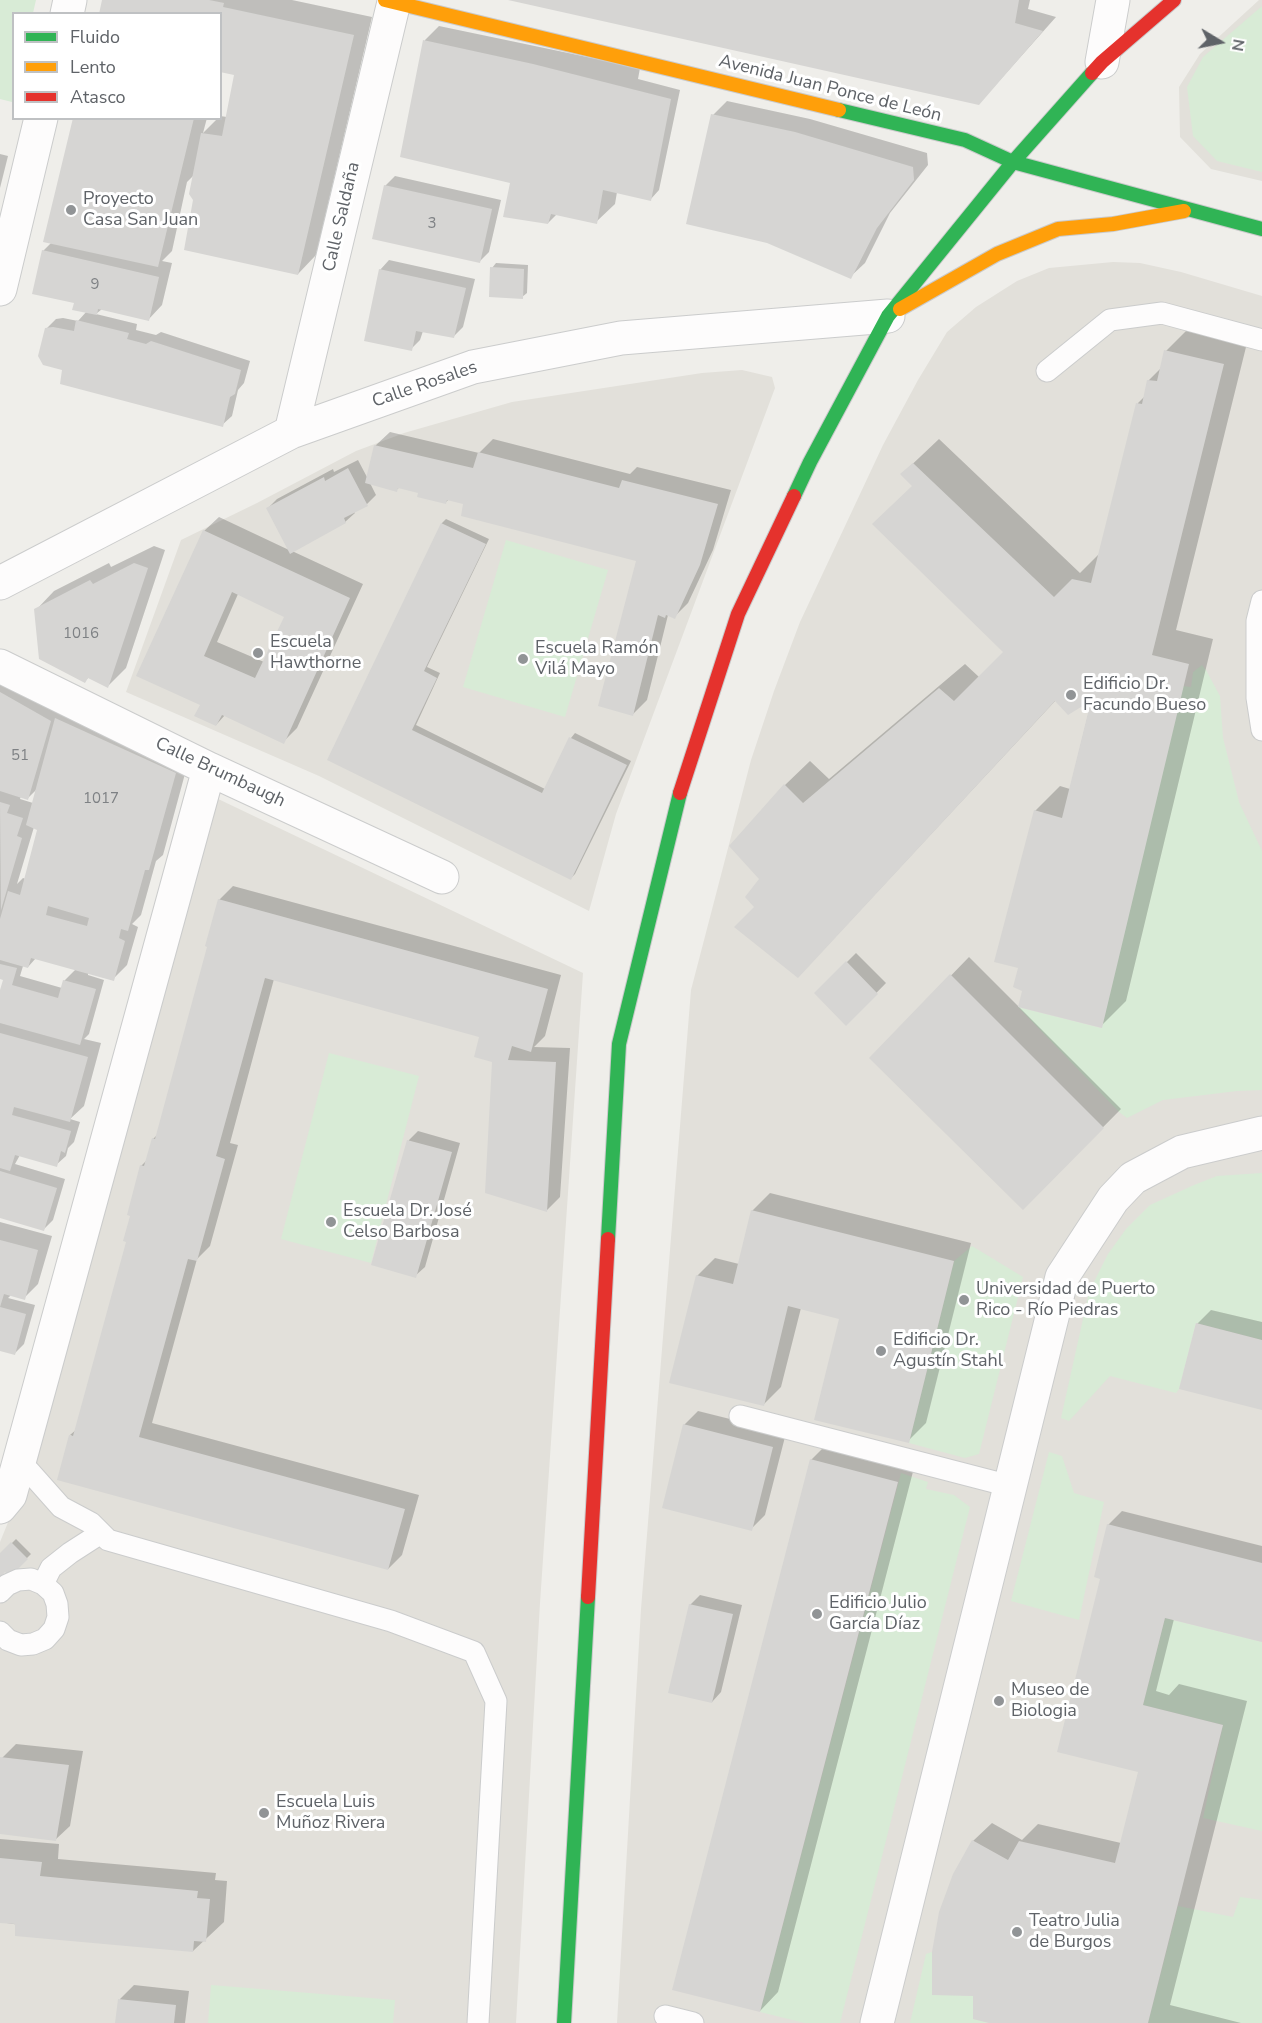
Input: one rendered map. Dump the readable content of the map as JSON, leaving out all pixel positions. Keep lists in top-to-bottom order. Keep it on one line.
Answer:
{"streets":{"street":["Avenida Juan Ponce de León","Calle Saldaña","Calle Rosales","Calle Brumbaugh"]},"crossings":[["Avenida Juan Ponce de León","Calle Saldaña"],["Calle Saldaña","Calle Rosales"]],"places":["Proyecto Casa San Juan","Escuela Hawthorne","Escuela Ramón Vilá Mayo","Edificio Dr. Facundo Bueso","Escuela Dr. José Celso Barbosa","Universidad de Puerto Rico - Río Piedras","Edificio Dr. Agustín Stahl","Edificio Julio García Díaz","Museo de Biologia","Escuela Luis Muñoz Rivera","Teatro Julia de Burgos"],"house_numbers":["3","9","1016","51","1017"],"legend":["Fluido","Lento","Atasco"],"north":"right"}
